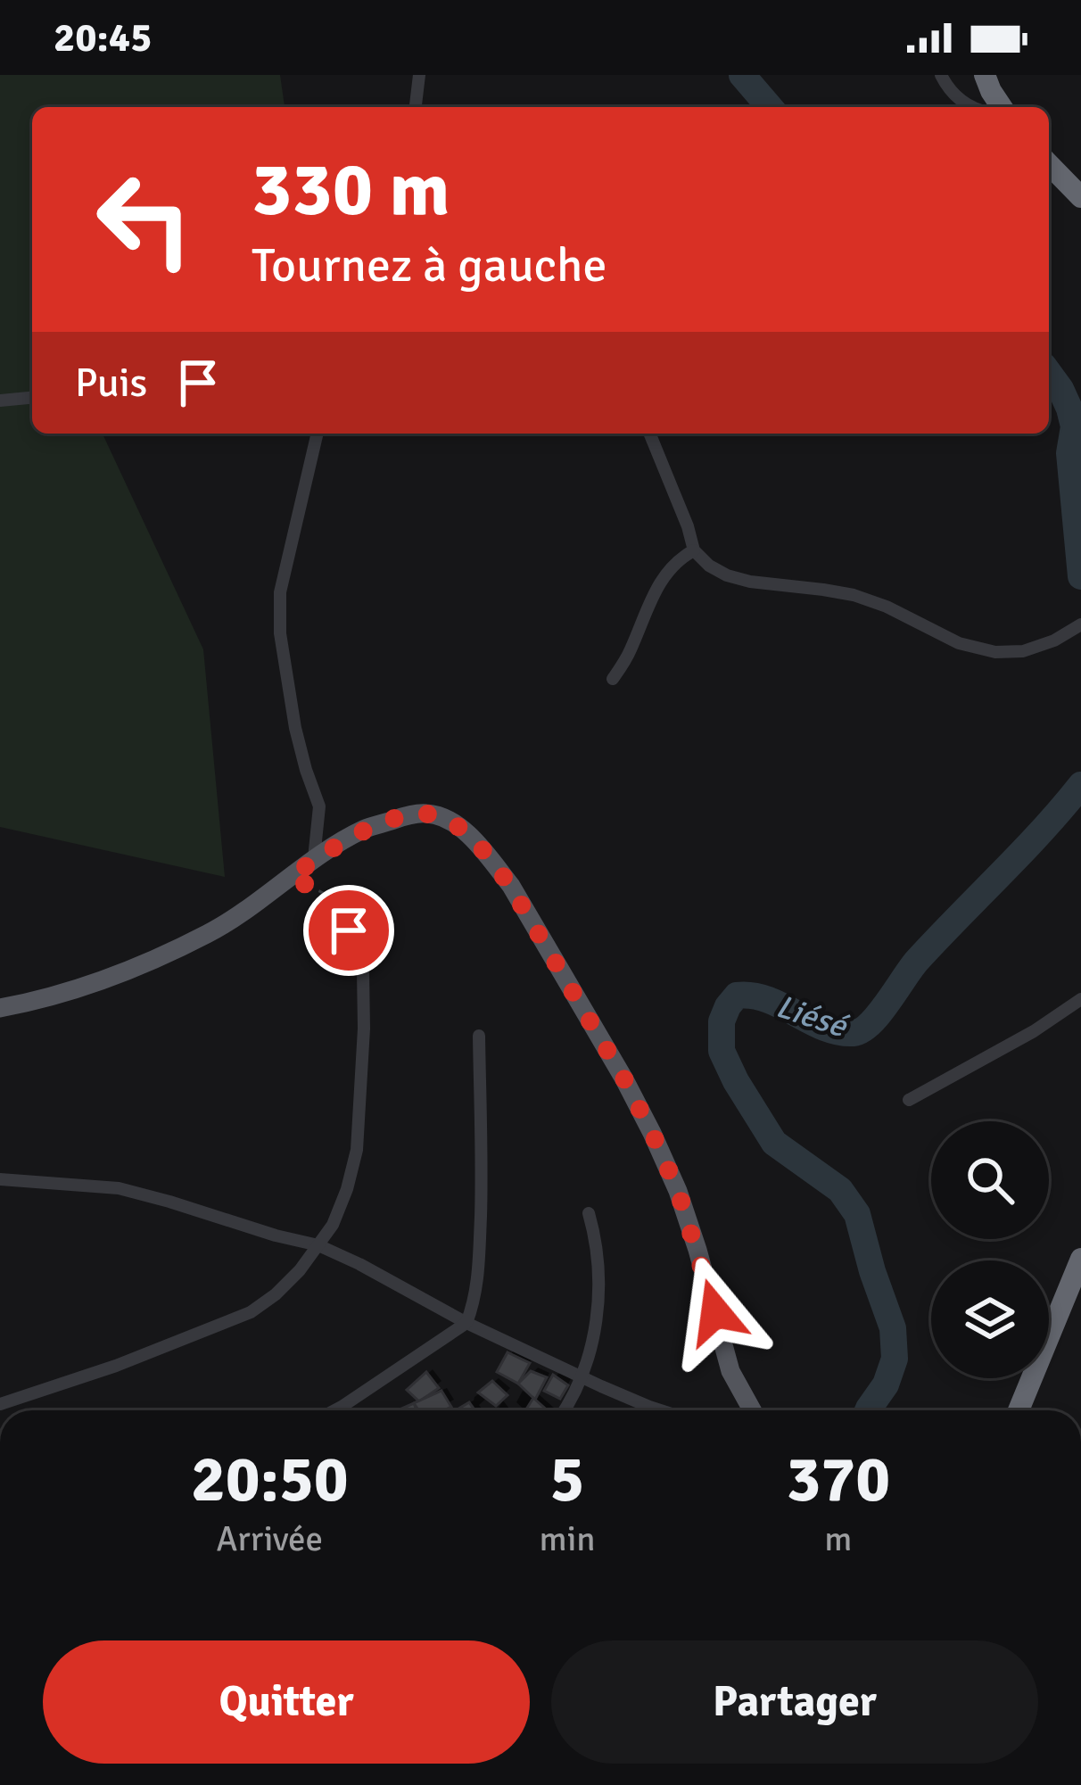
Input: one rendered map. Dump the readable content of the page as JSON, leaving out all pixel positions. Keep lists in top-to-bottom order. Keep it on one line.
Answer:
{"water":["Liésé"],"page":{"status":"20:45","turn":["330 m","Tournez à gauche"],"then":"Puis","eta":["20:50","Arrivée","5","min","370","m"],"buttons":["Quitter","Partager"]}}
